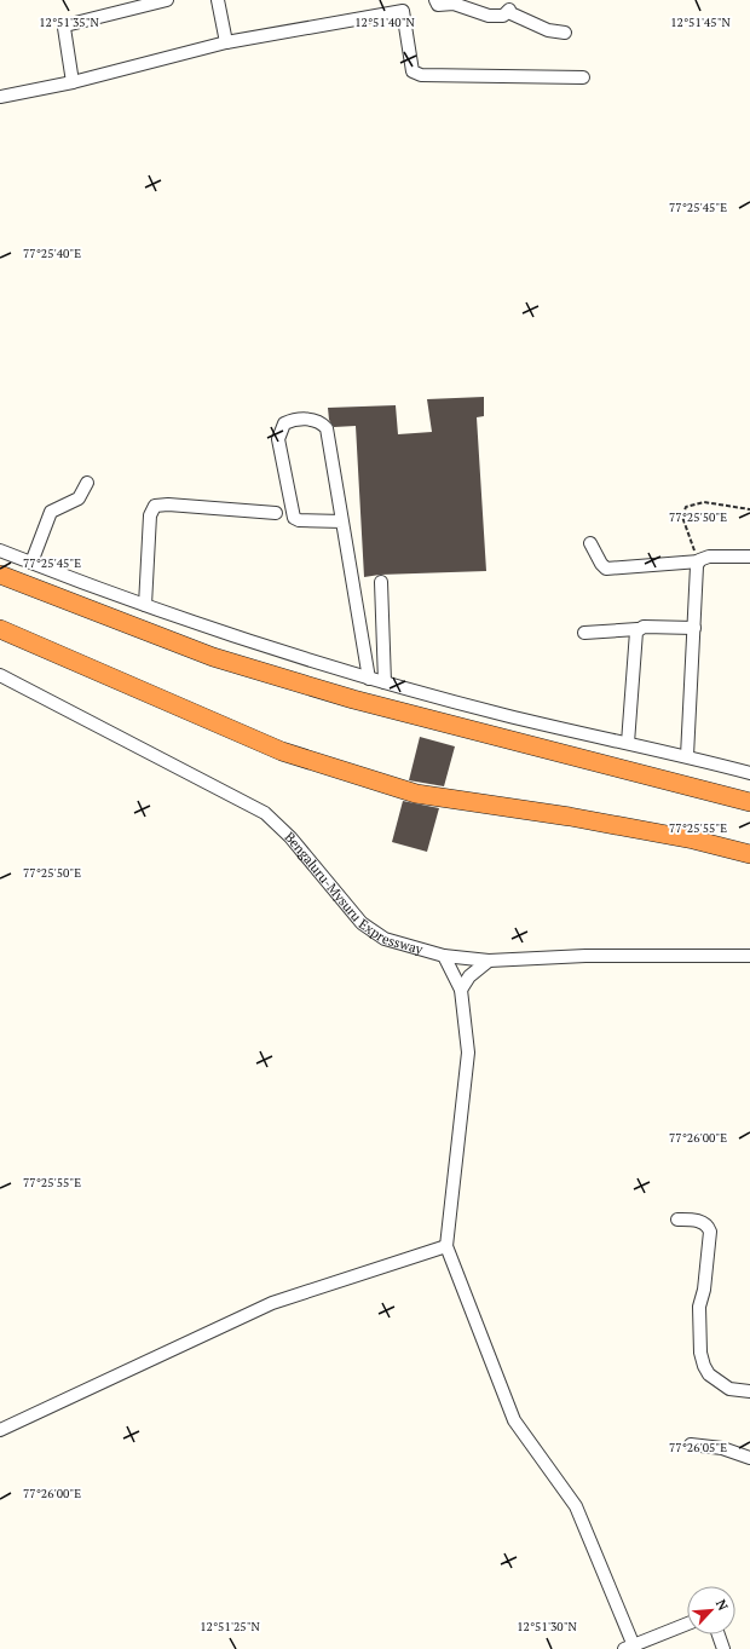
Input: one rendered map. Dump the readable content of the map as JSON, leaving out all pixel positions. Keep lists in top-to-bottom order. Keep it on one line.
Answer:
{"streets":{"street":["Bengaluru-Mysuru Expressway"]},"north":"top right","coordinates":["12°51'35\"N","12°51'40\"N","12°51'45\"N","77°25'45\"E","77°25'40\"E","77°25'50\"E","77°25'55\"E","77°26'00\"E","77°26'05\"E","12°51'25\"N","12°51'30\"N"]}
